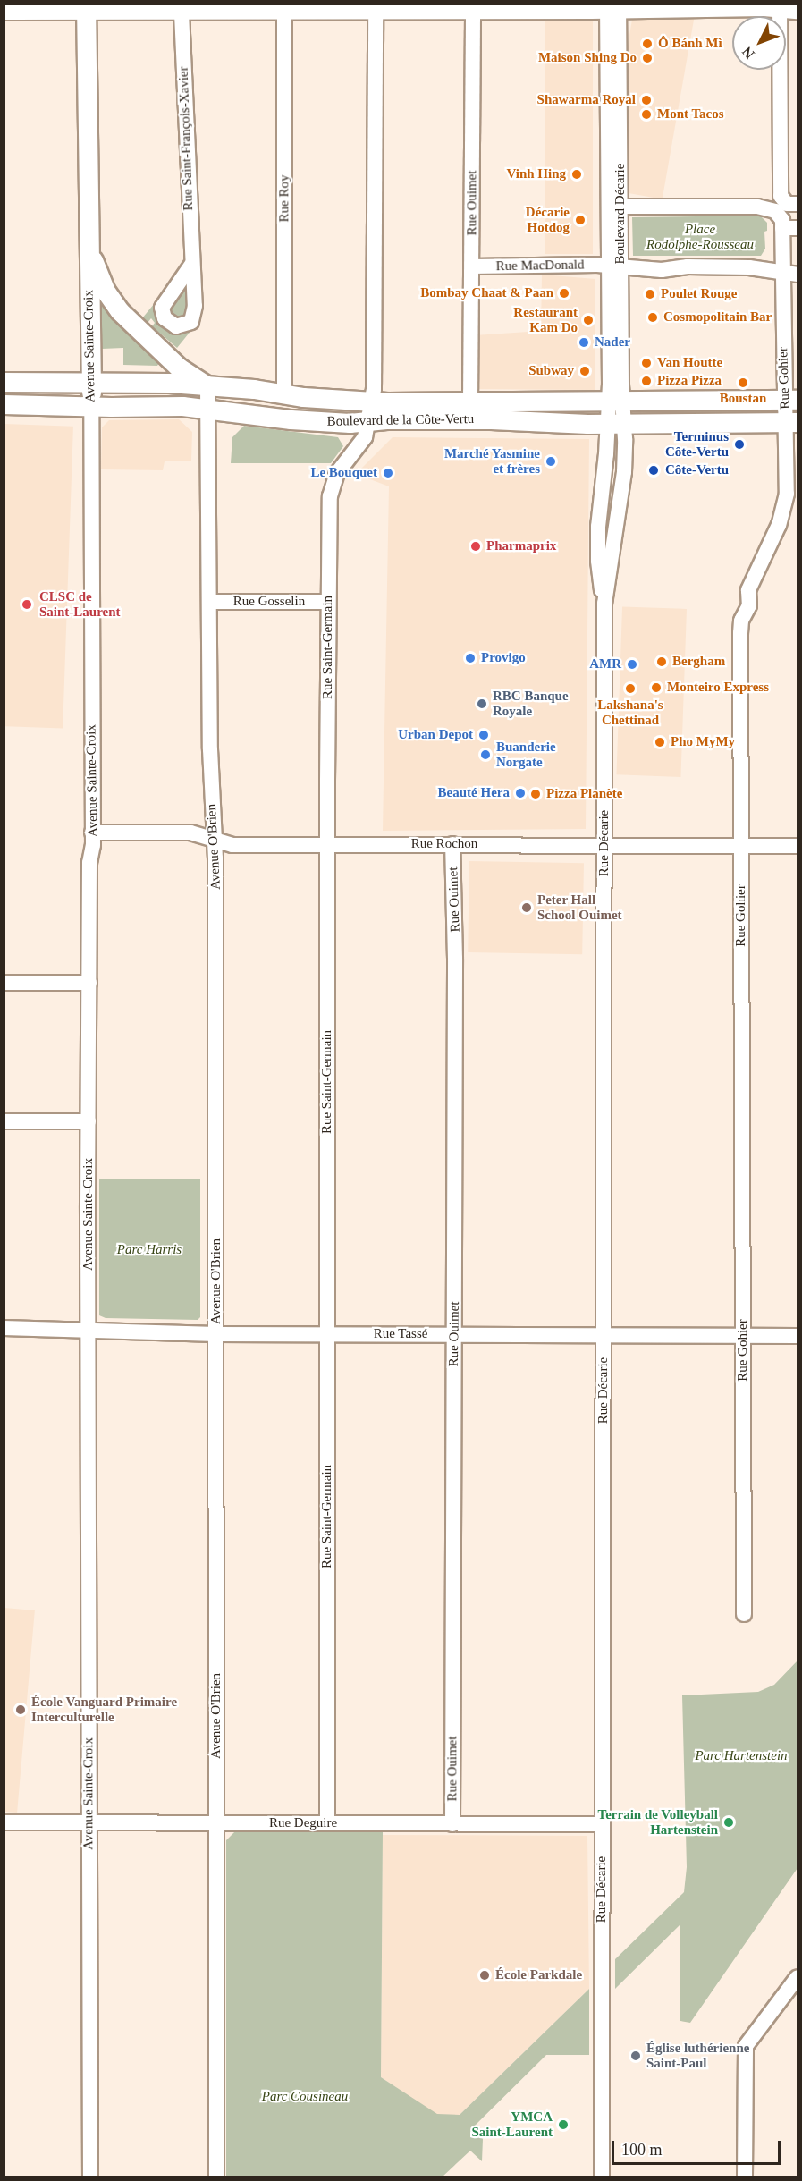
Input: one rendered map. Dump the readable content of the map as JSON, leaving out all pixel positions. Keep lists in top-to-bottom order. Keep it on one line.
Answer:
{"streets":{"main road":["Avenue Sainte-Croix","Boulevard de la Côte-Vertu"],"street":["Rue Saint-François-Xavier","Rue Roy","Rue Ouimet","Boulevard Décarie","Rue MacDonald","Rue Gohier","Rue Gosselin","Rue Saint-Germain","Rue Décarie","Rue Rochon","Avenue O'Brien","Rue Tassé","Rue Deguire"]},"crossings":[["Rue Roy","Boulevard de la Côte-Vertu"],["Rue Ouimet","Rue MacDonald"],["Rue Ouimet","Boulevard de la Côte-Vertu"],["Rue Ouimet","Rue Rochon"],["Rue Ouimet","Rue Tassé"],["Rue Ouimet","Rue Deguire"],["Boulevard Décarie","Rue MacDonald"],["Boulevard Décarie","Boulevard de la Côte-Vertu"],["Boulevard Décarie","Rue Décarie"],["Rue MacDonald","Rue Gohier"],["Avenue Sainte-Croix","Boulevard de la Côte-Vertu"],["Avenue Sainte-Croix","Rue Rochon"],["Avenue Sainte-Croix","Avenue O'Brien"],["Avenue Sainte-Croix","Rue Tassé"],["Avenue Sainte-Croix","Rue Deguire"],["Rue Gohier","Boulevard de la Côte-Vertu"],["Rue Gohier","Rue Rochon"],["Rue Gohier","Rue Tassé"],["Boulevard de la Côte-Vertu","Rue Saint-Germain"],["Boulevard de la Côte-Vertu","Rue Décarie"],["Boulevard de la Côte-Vertu","Avenue O'Brien"],["Rue Gosselin","Rue Saint-Germain"],["Rue Gosselin","Avenue O'Brien"],["Rue Saint-Germain","Rue Rochon"],["Rue Saint-Germain","Rue Tassé"],["Rue Saint-Germain","Rue Deguire"],["Rue Décarie","Rue Rochon"],["Rue Décarie","Rue Tassé"],["Rue Décarie","Rue Deguire"],["Rue Rochon","Avenue O'Brien"],["Avenue O'Brien","Rue Tassé"],["Avenue O'Brien","Rue Deguire"]],"parks":["Place Rodolphe-Rousseau","Parc Harris","Parc Hartenstein","Parc Cousineau"],"places":["Ô Bánh Mì","Maison Shing Do","Shawarma Royal","Mont Tacos","Vinh Hing","Décarie Hotdog","Bombay Chaat & Paan","Poulet Rouge","Cosmopolitain Bar","Restaurant Kam Do","Nader","Van Houtte","Subway","Pizza Pizza","Boustan","Terminus Côte-Vertu","Marché Yasmine et frères","Côte-Vertu","Le Bouquet","Pharmaprix","CLSC de Saint-Laurent","Provigo","Bergham","AMR","Monteiro Express","Lakshana's Chettinad","RBC Banque Royale","Urban Depot","Pho MyMy","Buanderie Norgate","Beauté Hera","Pizza Planète","Peter Hall School Ouimet","École Vanguard Primaire Interculturelle","Terrain de Volleyball Hartenstein","École Parkdale","Église luthérienne Saint-Paul","YMCA Saint-Laurent"],"scale_bar":"100 m","north":"bottom left"}
